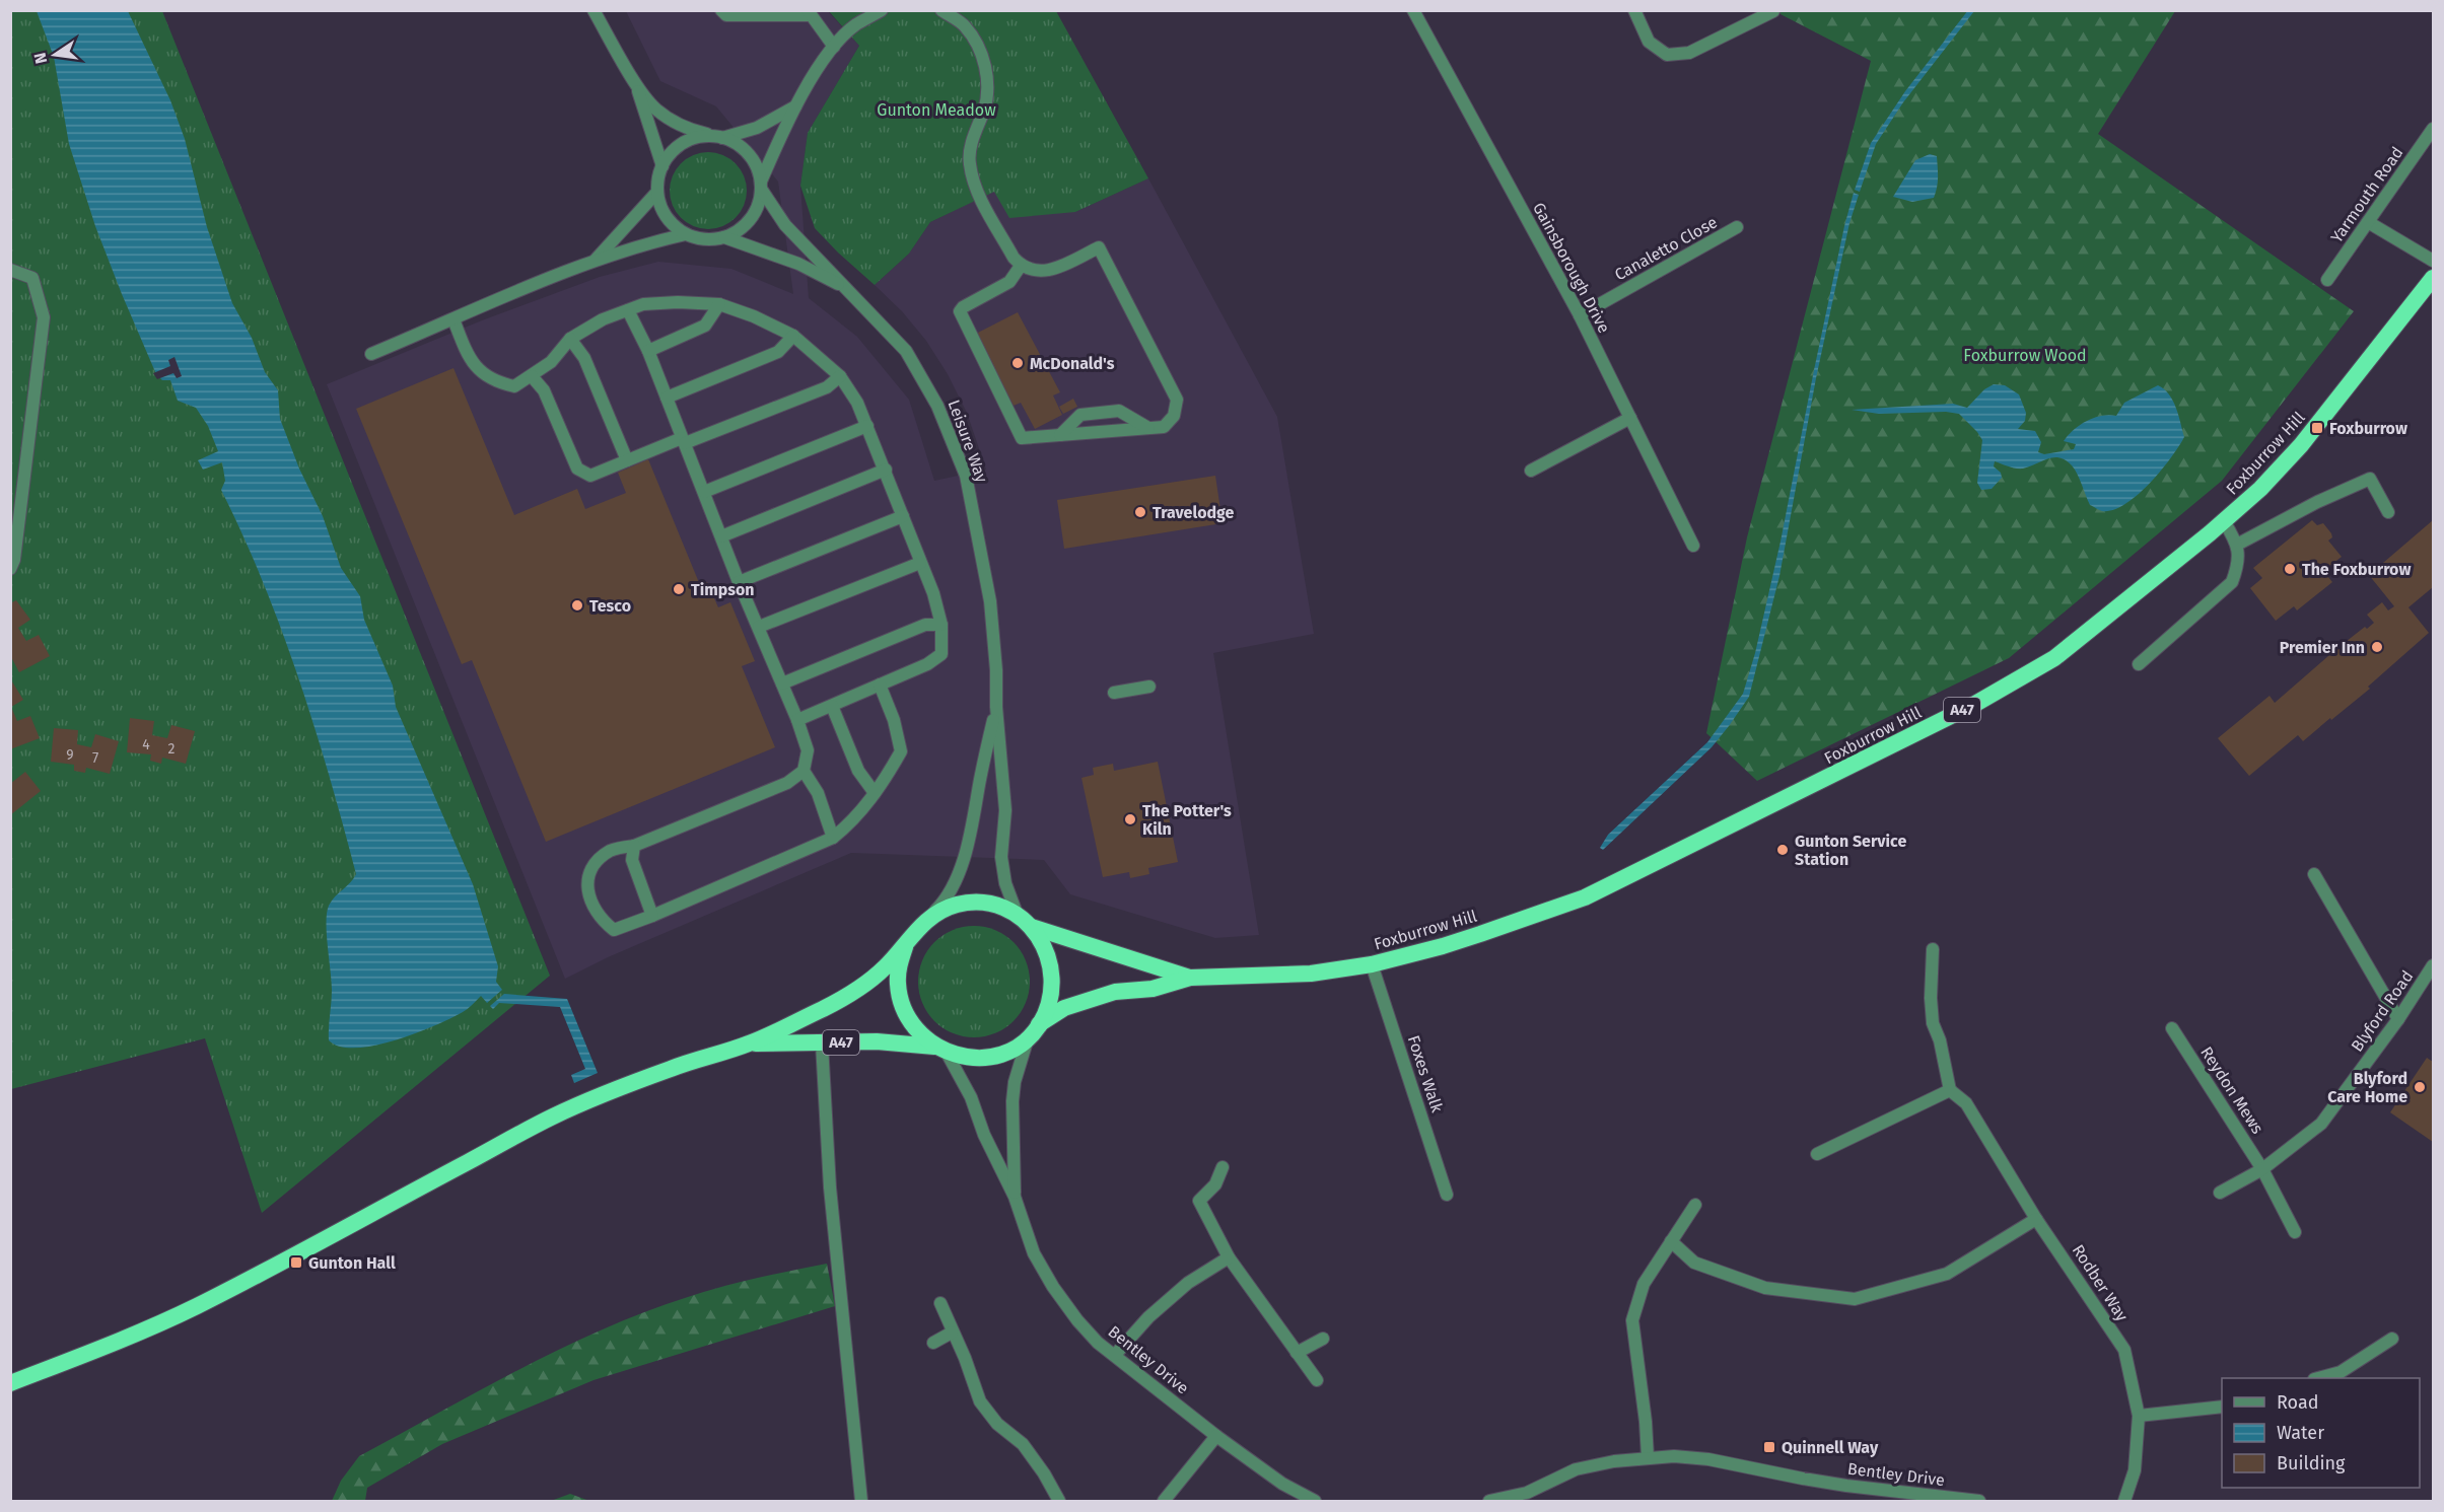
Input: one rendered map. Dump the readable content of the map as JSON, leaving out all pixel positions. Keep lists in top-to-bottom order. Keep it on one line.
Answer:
{"streets":{"highway":["Foxburrow Hill","A47"],"street":["Yarmouth Road","Canaletto Close","Gainsborough Drive","Leisure Way","Blyford Road","Foxes Walk","Reydon Mews","Rodber Way","Bentley Drive"]},"crossings":[["Canaletto Close","Gainsborough Drive"],["Leisure Way","Foxburrow Hill"],["Leisure Way","A47"],["Leisure Way","Bentley Drive"],["Foxburrow Hill","A47"],["Foxburrow Hill","Foxes Walk"],["Foxburrow Hill","Bentley Drive"],["A47","Bentley Drive"],["Blyford Road","Reydon Mews"]],"parks":["Gunton Meadow","Foxburrow Wood"],"places":{"other":["McDonald's","Travelodge","The Foxburrow","Timpson","Tesco","Premier Inn","The Potter's Kiln","Gunton Service Station","Blyford Care Home"],"transit":["Foxburrow","Gunton Hall","Quinnell Way"]},"house_numbers":["4","2","9","7"],"legend":["Road","Water","Building"],"north":"left"}
